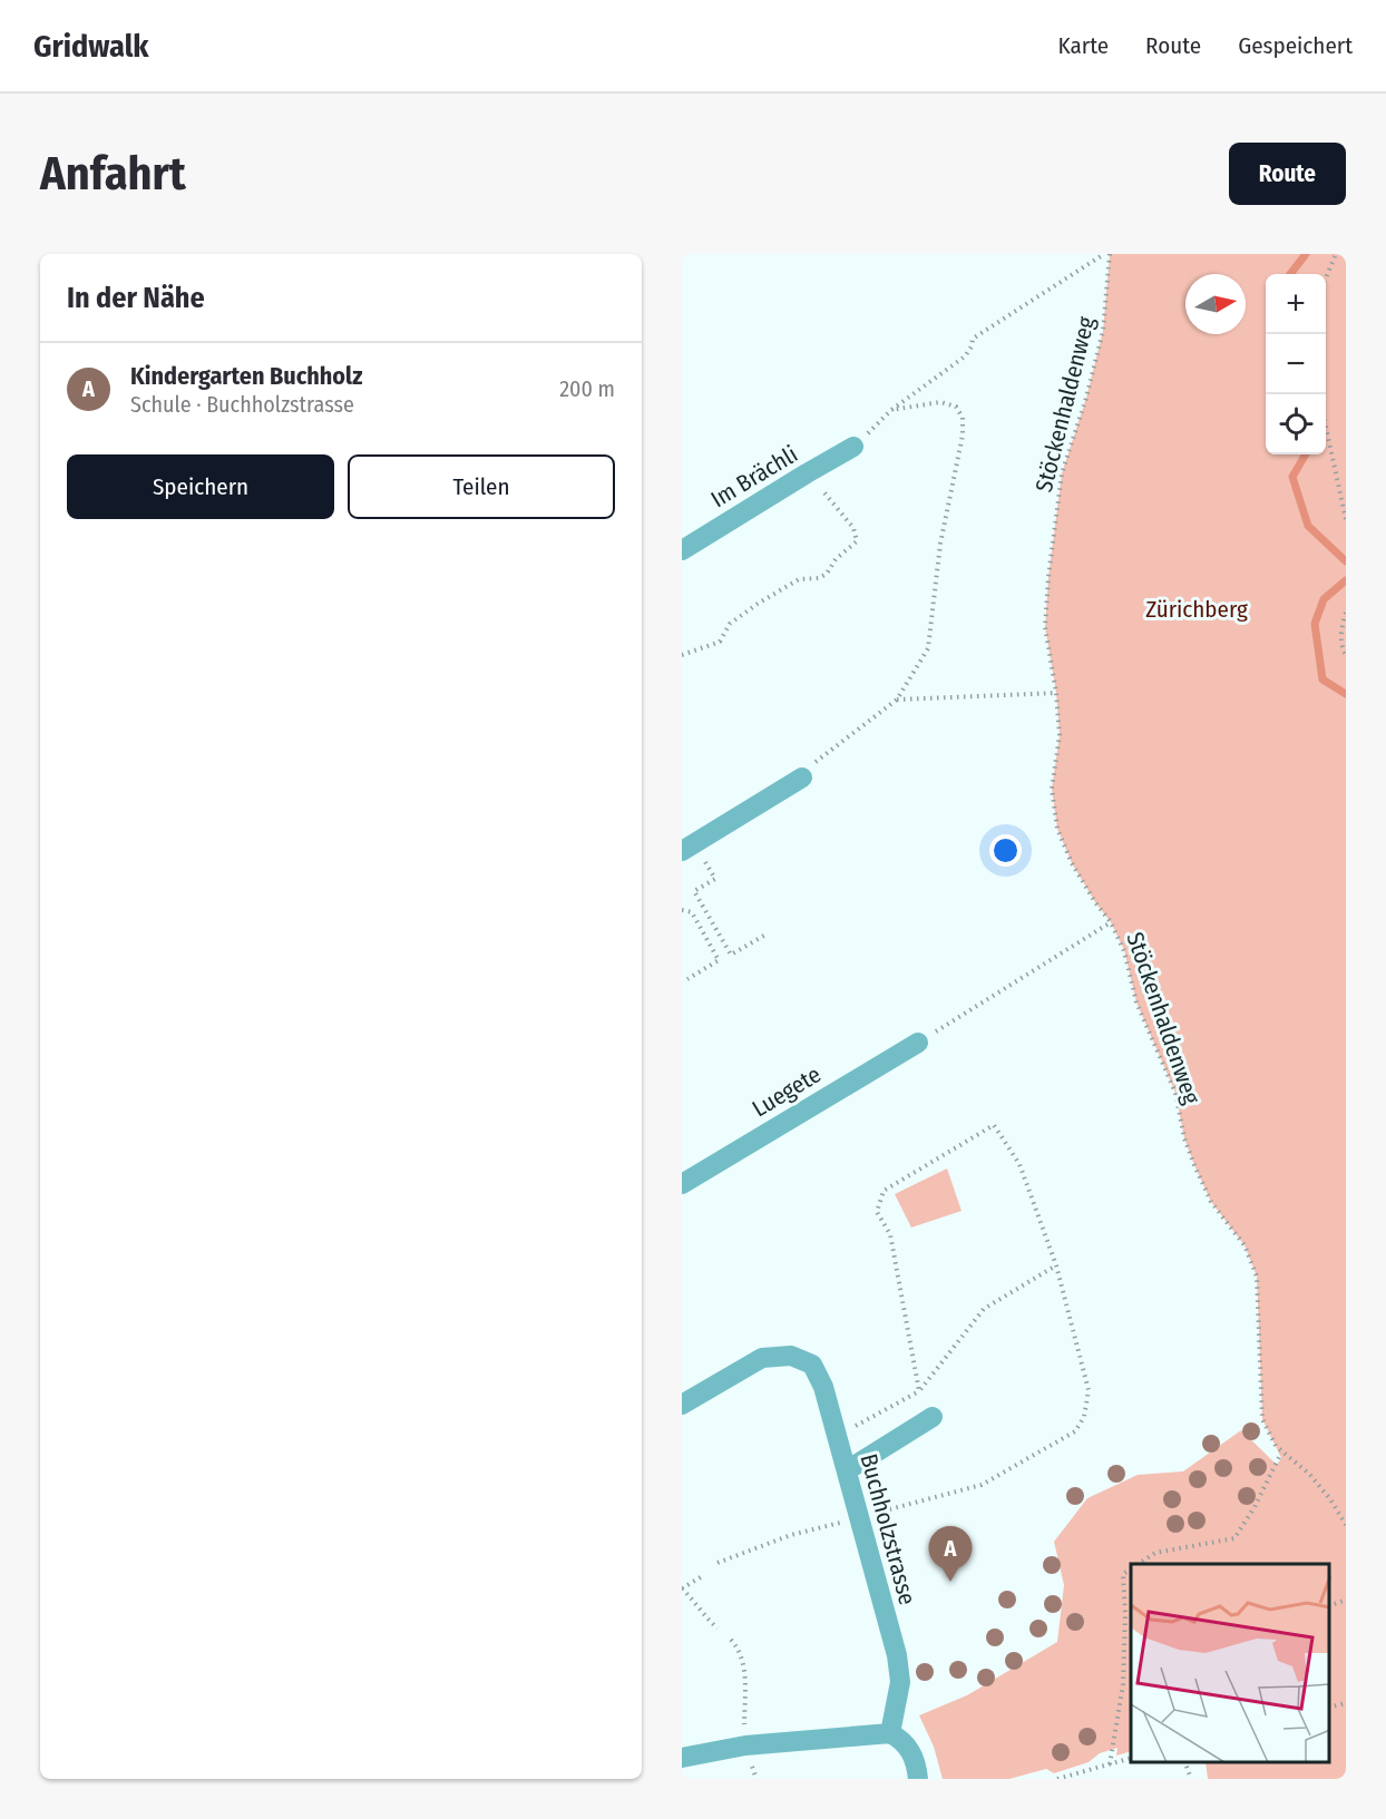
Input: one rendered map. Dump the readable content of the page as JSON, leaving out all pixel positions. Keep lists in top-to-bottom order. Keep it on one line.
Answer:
{"streets":{"street":["Im Brächli","Luegete","Buchholzstrasse"],"path":["Stöckenhaldenweg"]},"parks":["Zürichberg"],"north":"right","page":{"header":"Gridwalk","nav":["Karte","Route","Gespeichert"],"buttons":["Route",["Speichern","Teilen"]],"title":"Anfahrt","heading":"In der Nähe","map_buttons":["+","−"],"list":[{"mark":"A","name":"Kindergarten Buchholz","note":"Schule · Buchholzstrasse","value":"200 m"}],"pins":"A"}}
